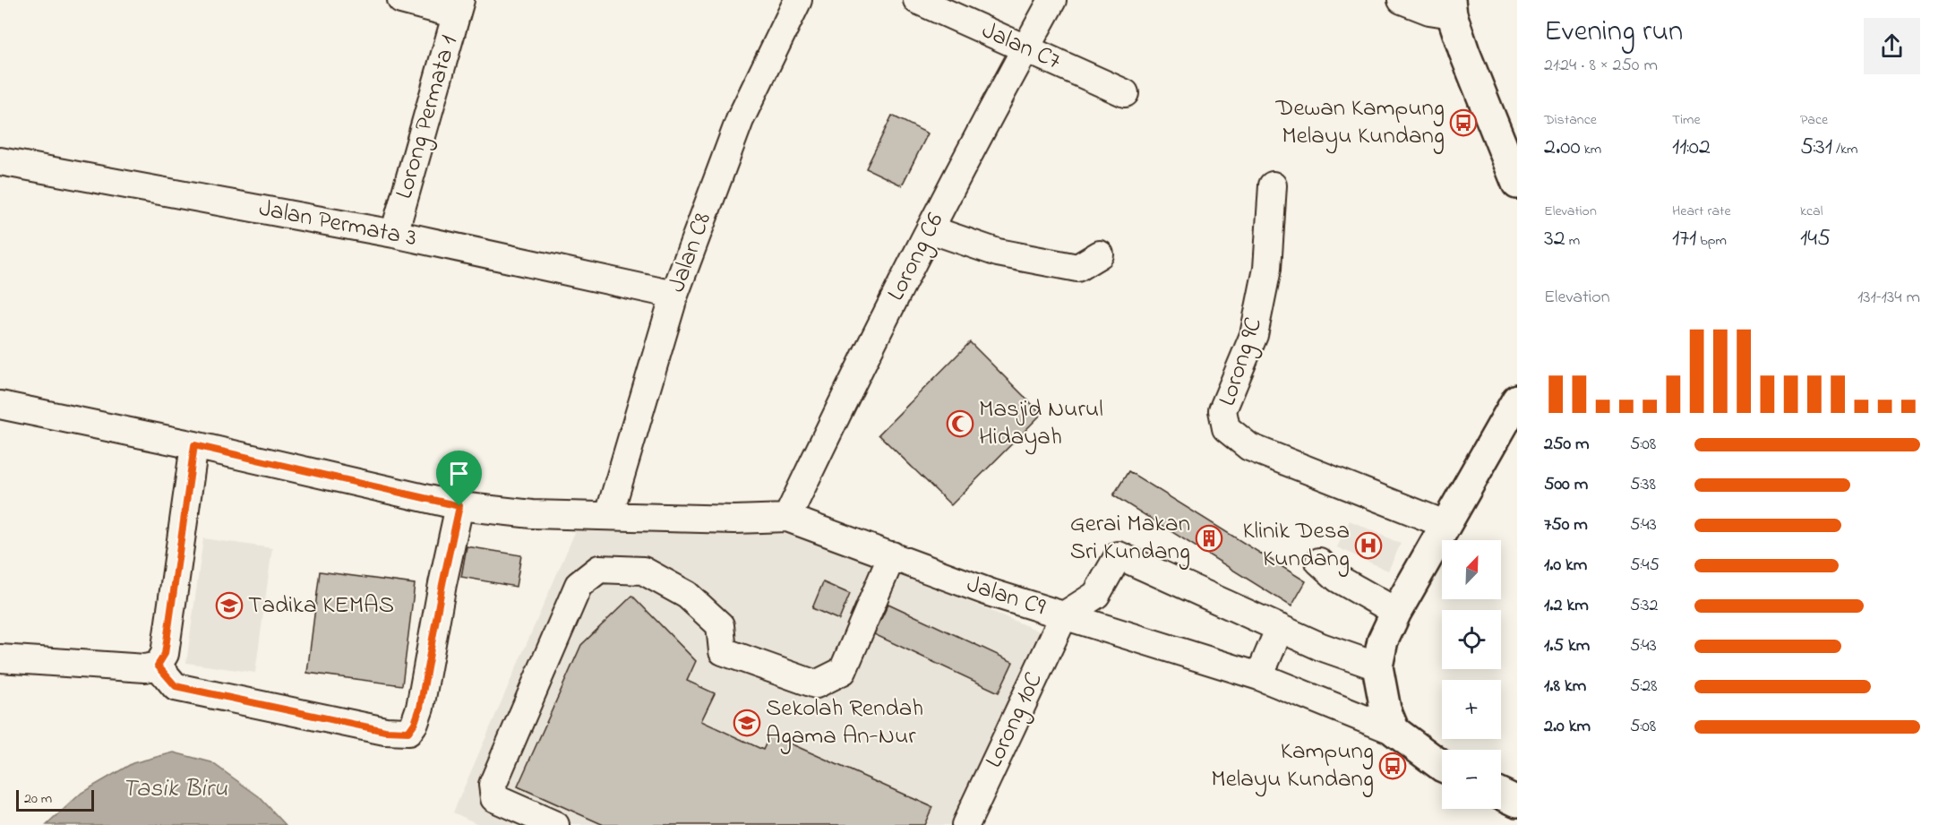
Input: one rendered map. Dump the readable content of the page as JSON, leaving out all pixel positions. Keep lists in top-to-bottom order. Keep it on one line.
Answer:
{"streets":{"street":["Jalan C7","Lorong Permata 1","Jalan Permata 3","Jalan C8","Lorong C6","Lorong 9C","Jalan C9","Lorong 10C"]},"crossings":[["Jalan C7","Lorong C6"],["Lorong Permata 1","Jalan Permata 3"],["Jalan Permata 3","Jalan C8"],["Jalan C8","Jalan C9"],["Lorong C6","Jalan C9"],["Jalan C9","Lorong 10C"]],"water":["Tasik Biru"],"places":{"bus stop":["Dewan Kampung Melayu Kundang","Kampung Melayu Kundang"],"mosque":["Masjid Nurul Hidayah"],"building":["Gerai Makan Sri Kundang"],"hospital":["Klinik Desa Kundang"],"school or university":["Tadika KEMAS","Sekolah Rendah Agama An-Nur"]},"scale_bar":"20 m","north":"top right","page":{"heading":["Evening run","21:24 · 8 × 250 m"],"stats":[["Distance","2.00 km"],["Time","11:02"],["Pace","5:31 /km"],["Elevation","32 m"],["Heart rate","171 bpm"],["kcal","145"]],"chart":["Elevation","131–134 m"],"list":[{"name":"250 m","note":"5:08"},{"name":"500 m","note":"5:38"},{"name":"750 m","note":"5:43"},{"name":"1.0 km","note":"5:45"},{"name":"1.2 km","note":"5:32"},{"name":"1.5 km","note":"5:43"},{"name":"1.8 km","note":"5:28"},{"name":"2.0 km","note":"5:08"}],"map_buttons":["+","−"],"scale":"20 m"}}
